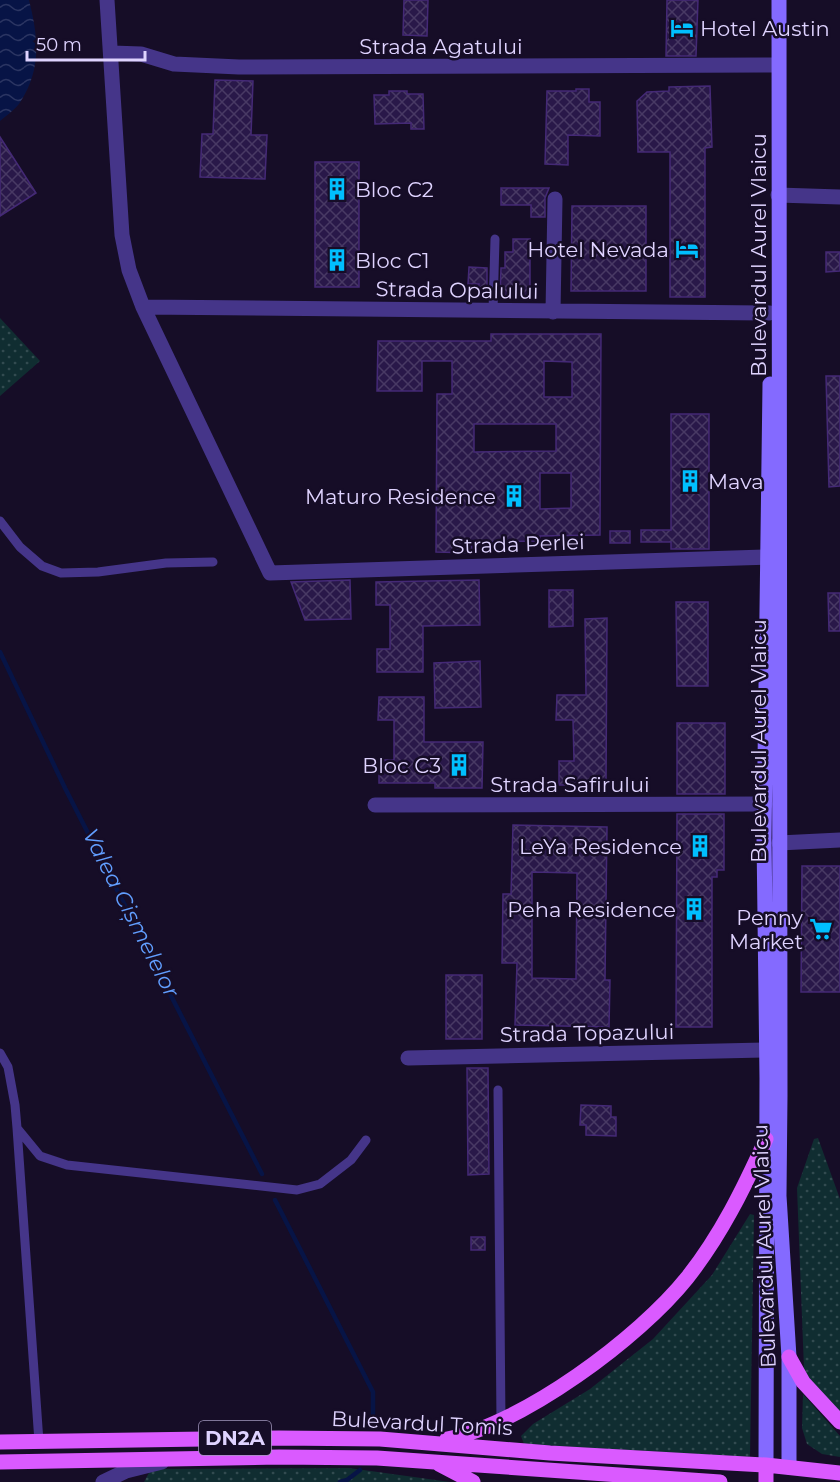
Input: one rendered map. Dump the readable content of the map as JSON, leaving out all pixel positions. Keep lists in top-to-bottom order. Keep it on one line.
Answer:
{"streets":{"main road":["Bulevardul Aurel Vlaicu","Bulevardul Tomis","DN2A"],"street":["Strada Agatului","Strada Opalului","Strada Perlei","Strada Safirului","Strada Topazului"]},"crossings":[["Strada Agatului","Bulevardul Aurel Vlaicu"],["Bulevardul Aurel Vlaicu","Strada Opalului"],["Bulevardul Aurel Vlaicu","Strada Perlei"],["Bulevardul Aurel Vlaicu","Strada Safirului"],["Bulevardul Aurel Vlaicu","Strada Topazului"],["Bulevardul Aurel Vlaicu","Bulevardul Tomis"],["Strada Opalului","Strada Perlei"]],"water":["Valea Cișmelelor"],"places":{"hotel":["Hotel Austin","Hotel Nevada"],"building":["Bloc C2","Bloc C1","Mava","Maturo Residence","Bloc C3","LeYa Residence","Peha Residence"],"supermarket":["Penny Market"]},"scale_bar":"50 m"}
